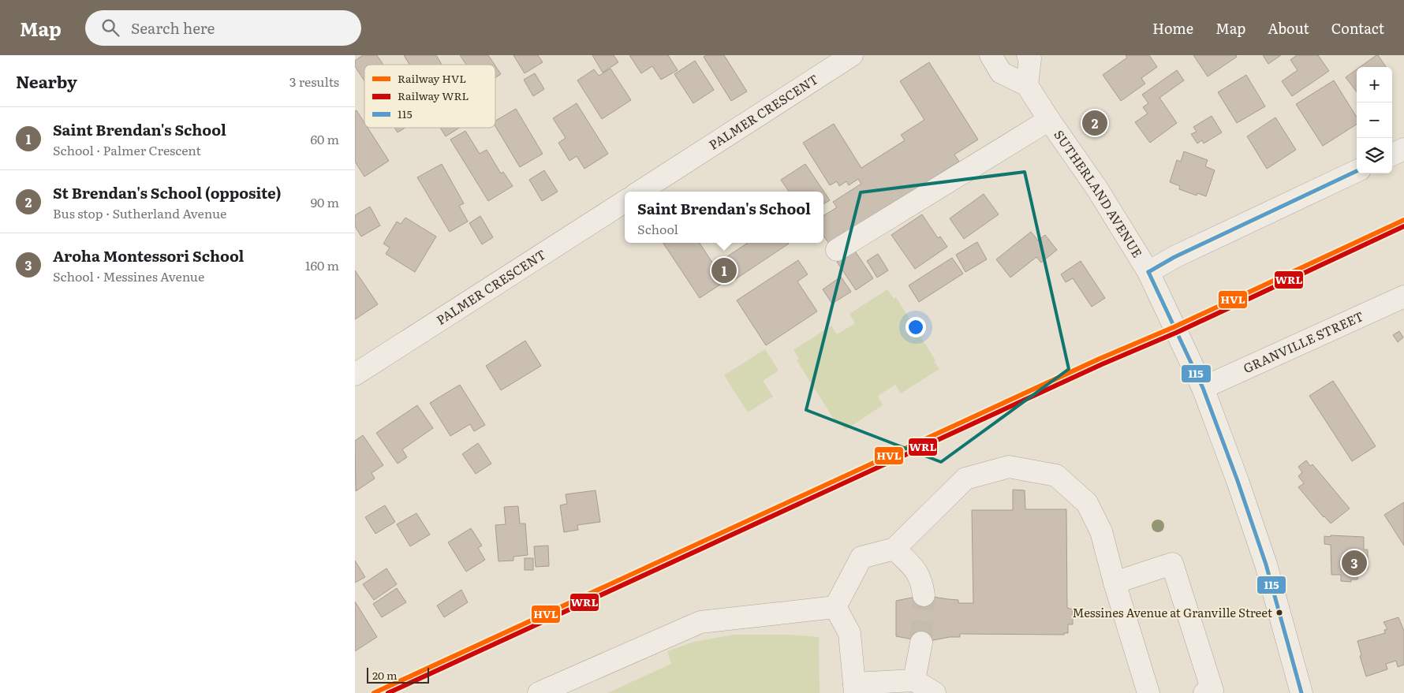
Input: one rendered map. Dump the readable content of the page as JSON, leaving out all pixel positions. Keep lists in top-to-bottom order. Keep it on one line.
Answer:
{"streets":{"street":["PALMER CRESCENT","SUTHERLAND AVENUE","GRANVILLE STREET"]},"crossings":[["SUTHERLAND AVENUE","GRANVILLE STREET"]],"places":["Messines Avenue at Granville Street"],"lines":["transit line 115","rail line HVL","rail line WRL"],"legend":["Railway HVL","Railway WRL","115"],"scale_bar":"20 m","page":{"header":"Map","search":"Search here","nav":["Home","Map","About","Contact"],"heading":["Nearby","3 results"],"map_buttons":["+","−"],"list":[{"mark":"1","name":"Saint Brendan's School","note":"School · Palmer Crescent","value":"60 m"},{"mark":"2","name":"St Brendan's School (opposite)","note":"Bus stop · Sutherland Avenue","value":"90 m"},{"mark":"3","name":"Aroha Montessori School","note":"School · Messines Avenue","value":"160 m"}],"pins":["2","1","3"],"popup":["Saint Brendan's School","School"],"scale":"20 m"}}
